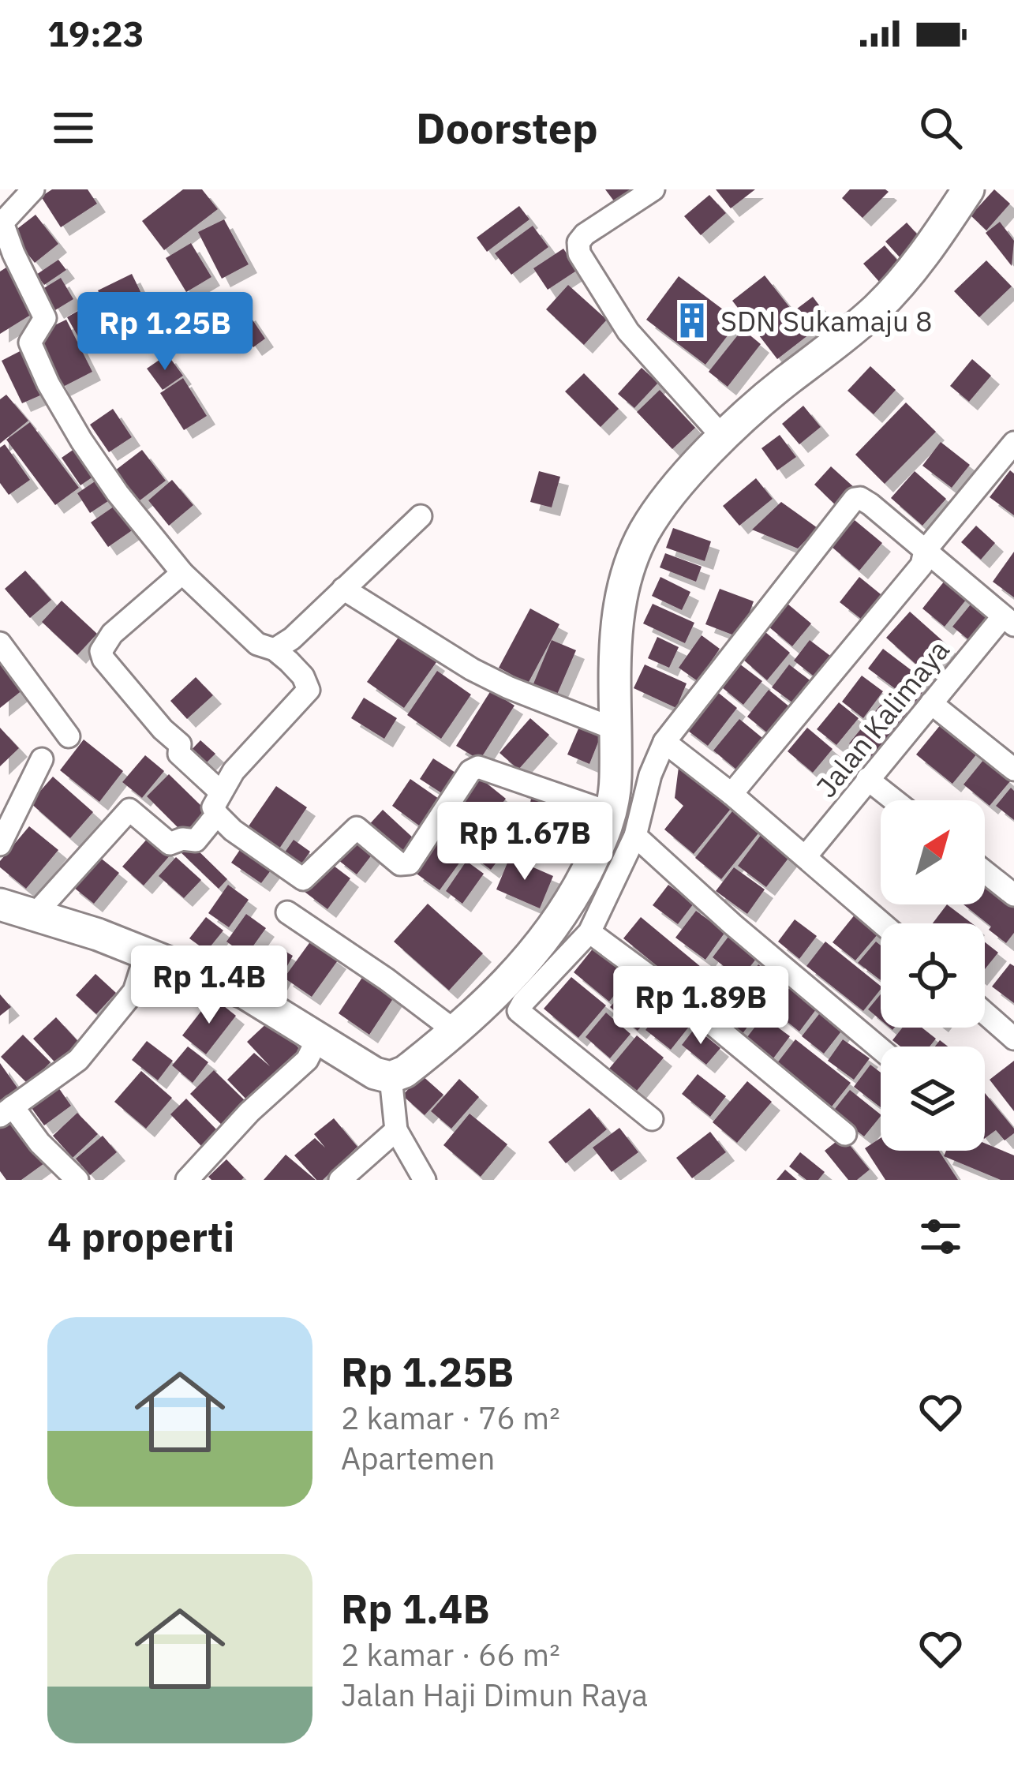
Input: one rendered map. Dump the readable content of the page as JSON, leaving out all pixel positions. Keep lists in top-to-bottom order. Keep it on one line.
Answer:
{"streets":{"street":["Jalan Kalimaya"]},"places":{"building":["SDN Sukamaju 8"]},"north":"top right","page":{"status":"19:23","header":"Doorstep","price":["Rp 1.25B","Rp 1.67B","Rp 1.4B","Rp 1.89B"],"heading":"4 properti","list":[{"name":"Rp 1.25B","note":"2 kamar · 76 m² · Apartemen"},{"name":"Rp 1.4B","note":"2 kamar · 66 m² · Jalan Haji Dimun Raya"}]}}
